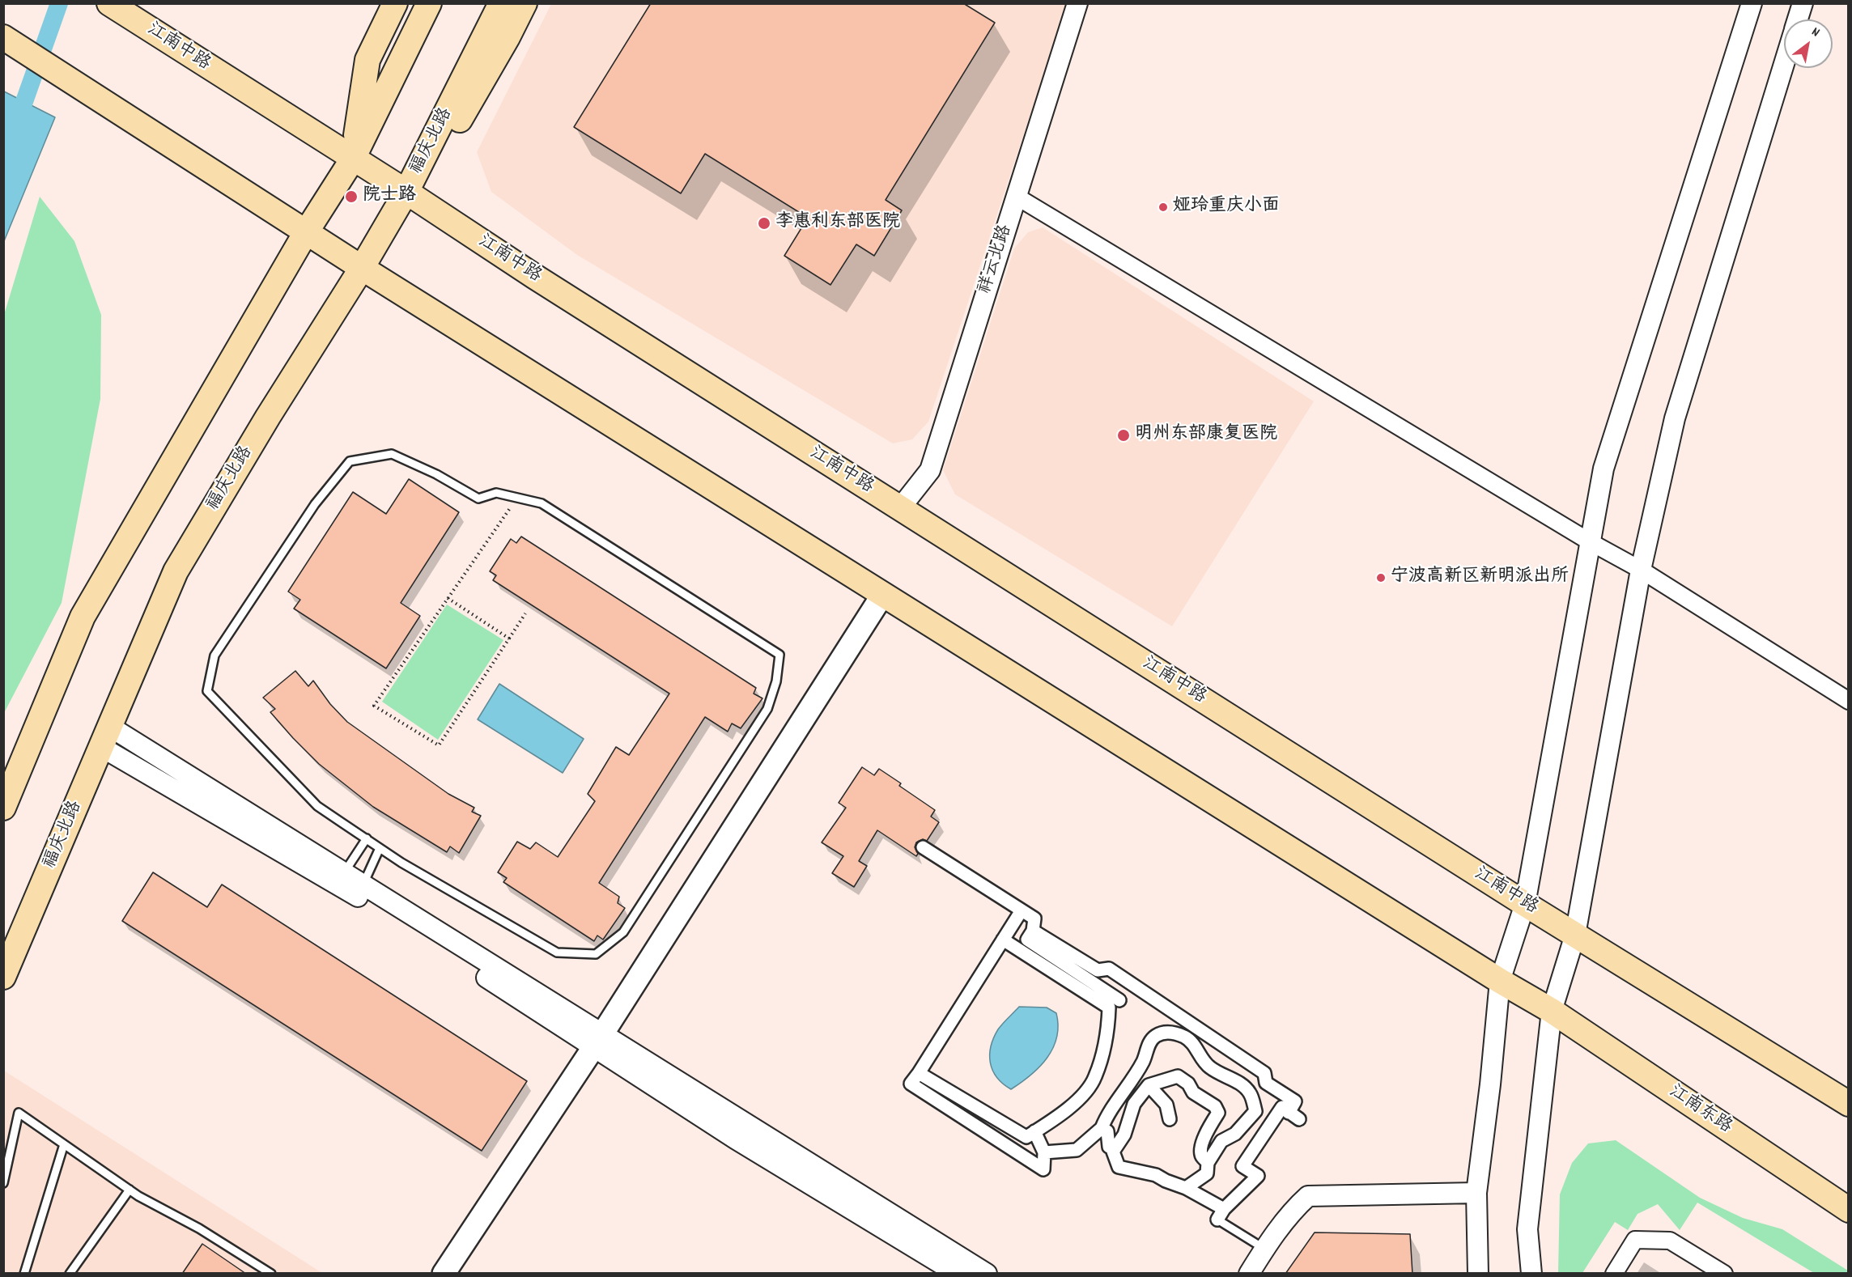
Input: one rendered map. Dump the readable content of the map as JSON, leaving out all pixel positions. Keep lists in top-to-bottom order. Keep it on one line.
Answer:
{"streets":{"main road":["江南中路","福庆北路","江南东路"],"street":["祥云北路"]},"crossings":[["江南中路","福庆北路"],["江南中路","祥云北路"]],"places":["院士路","娅玲重庆小面","李惠利东部医院","明州东部康复医院","宁波高新区新明派出所"],"north":"top right"}
